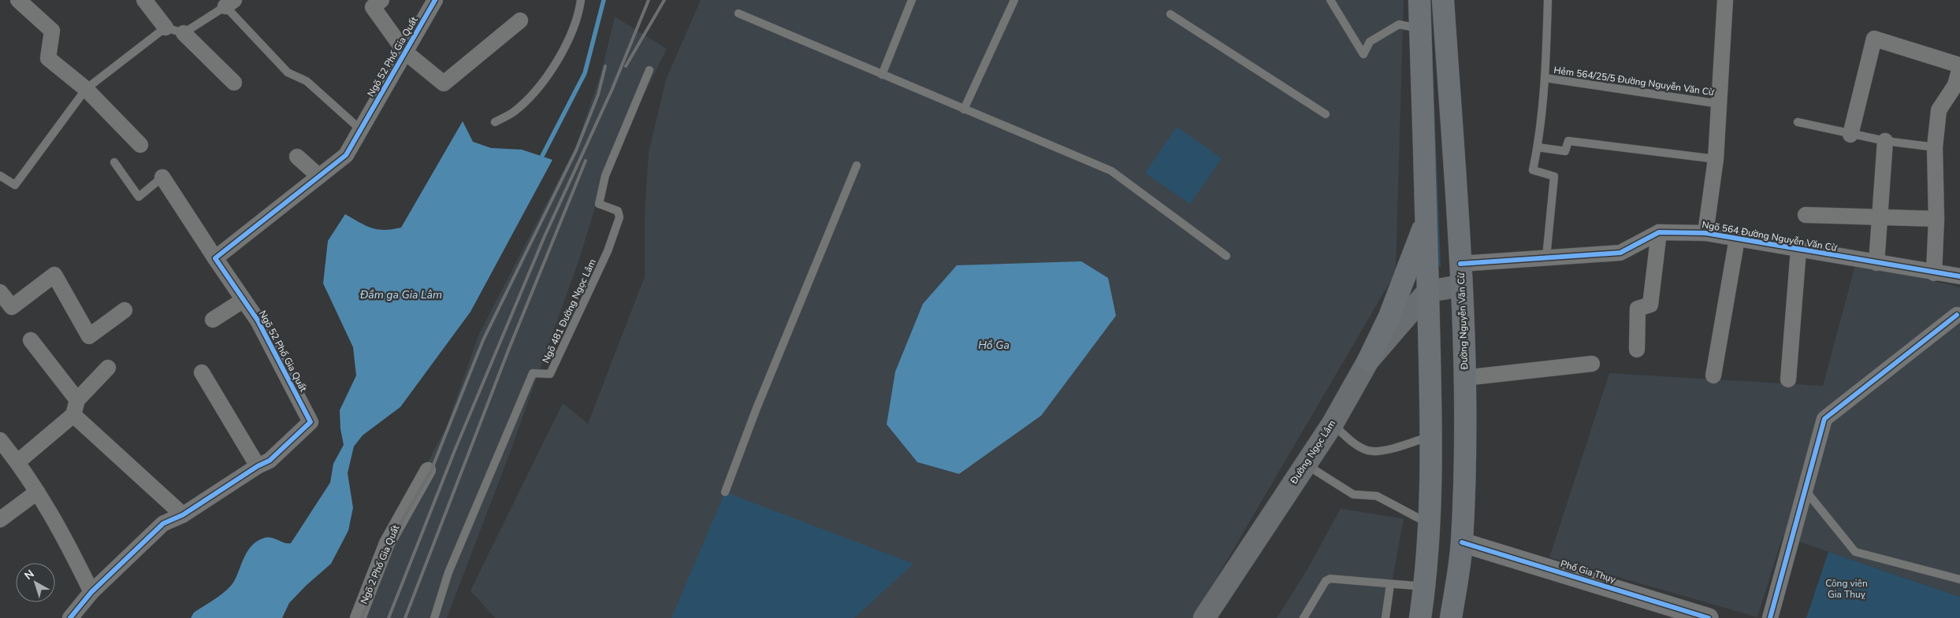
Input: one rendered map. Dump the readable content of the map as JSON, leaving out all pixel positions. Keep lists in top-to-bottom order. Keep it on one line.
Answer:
{"streets":{"main road":["Đường Nguyễn Văn Cừ","Đường Ngọc Lâm"],"street":["Ngõ 52 Phố Gia Quất","Ngõ 564 Đường Nguyễn Văn Cừ","Ngõ 2 Phố Gia Quất","Phố Gia Thụy"],"lane":["Hẻm 564/25/5 Đường Nguyễn Văn Cừ","Ngõ 481 Đường Ngọc Lâm"]},"crossings":[["Ngõ 564 Đường Nguyễn Văn Cừ","Đường Nguyễn Văn Cừ"],["Đường Nguyễn Văn Cừ","Phố Gia Thụy"]],"water":["Đầm ga Gia Lâm","Hồ Ga"],"parks":["Công viên Gia Thuỵ"],"north":"top left"}
